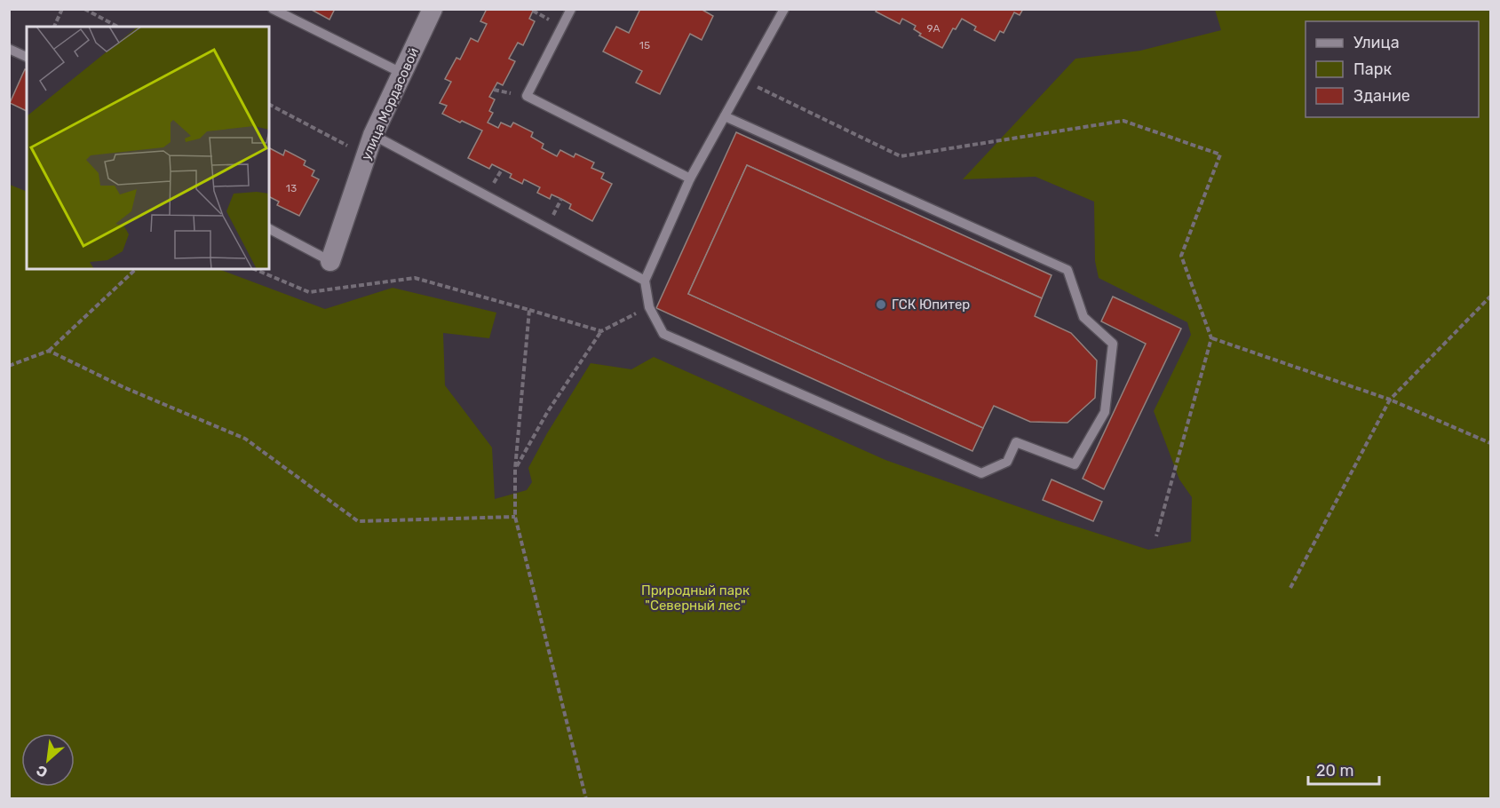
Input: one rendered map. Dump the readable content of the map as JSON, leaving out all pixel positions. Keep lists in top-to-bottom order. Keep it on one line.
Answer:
{"streets":{"street":["улица Мордасовой"]},"parks":["Природный парк \"Северный лес\""],"places":["ГСК Юпитер"],"house_numbers":["9А","15","13"],"legend":["Улица","Парк","Здание"],"scale_bar":"20 m","north":"bottom left"}
